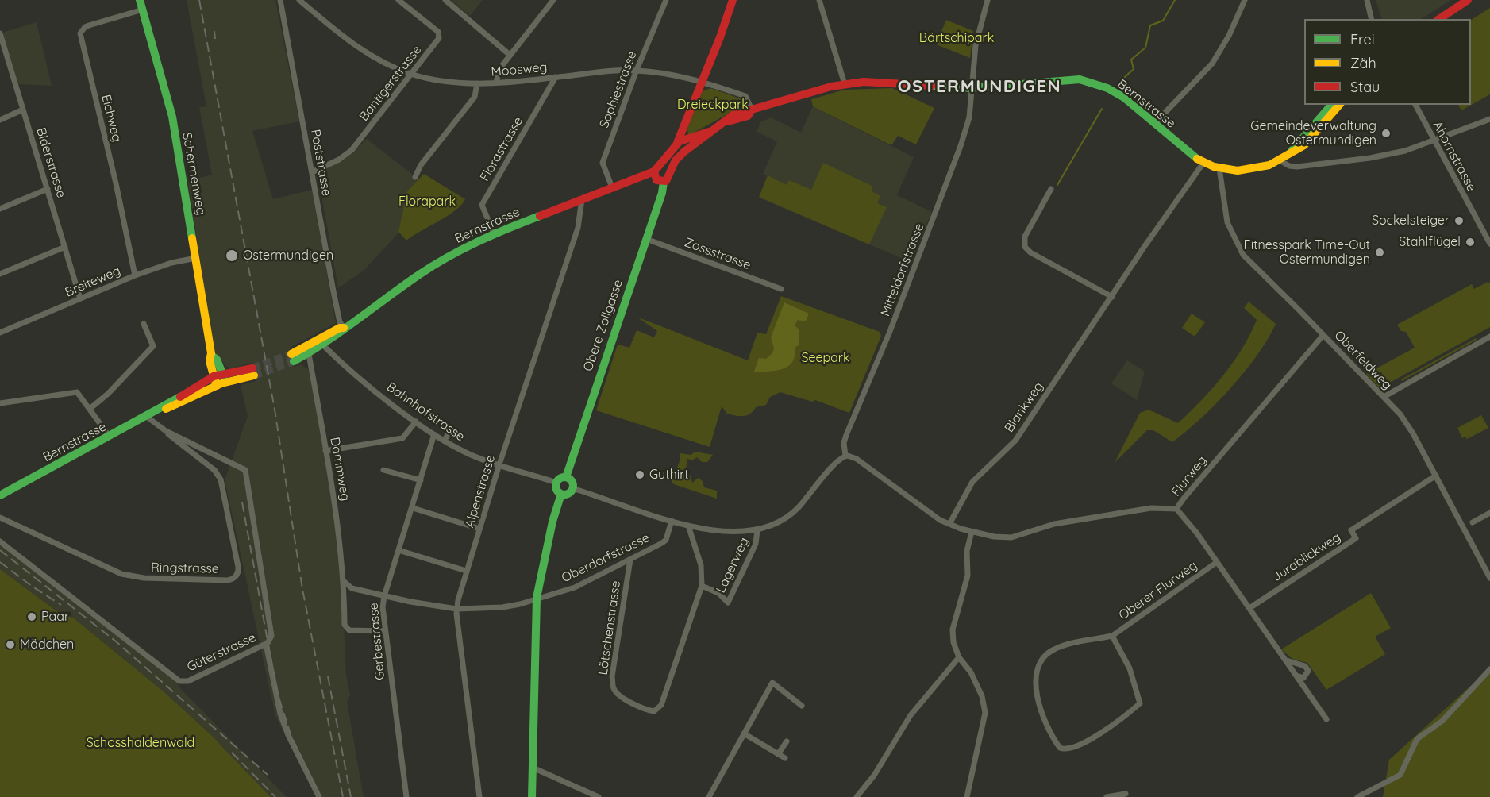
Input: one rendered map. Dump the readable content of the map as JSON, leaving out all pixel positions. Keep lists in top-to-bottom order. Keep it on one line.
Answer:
{"streets":{"main road":["Bernstrasse","Schermenweg","Obere Zollgasse"],"street":["Moosweg","Bantigerstrasse","Sophiestrasse","Eichweg","Florastrasse","Ahornstrasse","Biderstrasse","Poststrasse","Zossstrasse","Mitteldorfstrasse","Breiteweg","Oberfeldweg","Blankweg","Bahnhofstrasse","Dammweg","Flurweg","Alpenstrasse","Jurablickweg","Oberdorfstrasse","Lagerweg","Ringstrasse","Oberer Flurweg","Lötschenstrasse","Gerbestrasse","Güterstrasse"]},"crossings":[["Moosweg","Bantigerstrasse"],["Moosweg","Sophiestrasse"],["Moosweg","Bernstrasse"],["Moosweg","Florastrasse"],["Bantigerstrasse","Poststrasse"],["Sophiestrasse","Bernstrasse"],["Bernstrasse","Florastrasse"],["Bernstrasse","Poststrasse"],["Bernstrasse","Schermenweg"],["Bernstrasse","Mitteldorfstrasse"],["Bernstrasse","Obere Zollgasse"],["Bernstrasse","Oberfeldweg"],["Bernstrasse","Blankweg"],["Bernstrasse","Bahnhofstrasse"],["Bernstrasse","Dammweg"],["Bernstrasse","Alpenstrasse"],["Bernstrasse","Güterstrasse"],["Eichweg","Schermenweg"],["Eichweg","Breiteweg"],["Biderstrasse","Breiteweg"],["Schermenweg","Breiteweg"],["Zossstrasse","Obere Zollgasse"],["Obere Zollgasse","Bahnhofstrasse"],["Oberfeldweg","Flurweg"],["Oberfeldweg","Jurablickweg"],["Blankweg","Flurweg"],["Bahnhofstrasse","Alpenstrasse"],["Bahnhofstrasse","Gerbestrasse"],["Dammweg","Oberdorfstrasse"],["Dammweg","Gerbestrasse"],["Flurweg","Oberer Flurweg"],["Alpenstrasse","Oberdorfstrasse"],["Jurablickweg","Oberer Flurweg"],["Oberdorfstrasse","Lötschenstrasse"],["Oberdorfstrasse","Gerbestrasse"],["Lagerweg","Lötschenstrasse"],["Ringstrasse","Güterstrasse"]],"districts":["OSTERMUNDIGEN"],"parks":["Bärtschipark","Dreieckpark","Florapark","Seepark","Schosshaldenwald"],"places":["Gemeindeverwaltung Ostermundigen","Sockelsteiger","Stahlflügel","Fitnesspark Time-Out Ostermundigen","Ostermundigen","Guthirt","Paar","Mädchen"],"legend":["Frei","Zäh","Stau"]}
